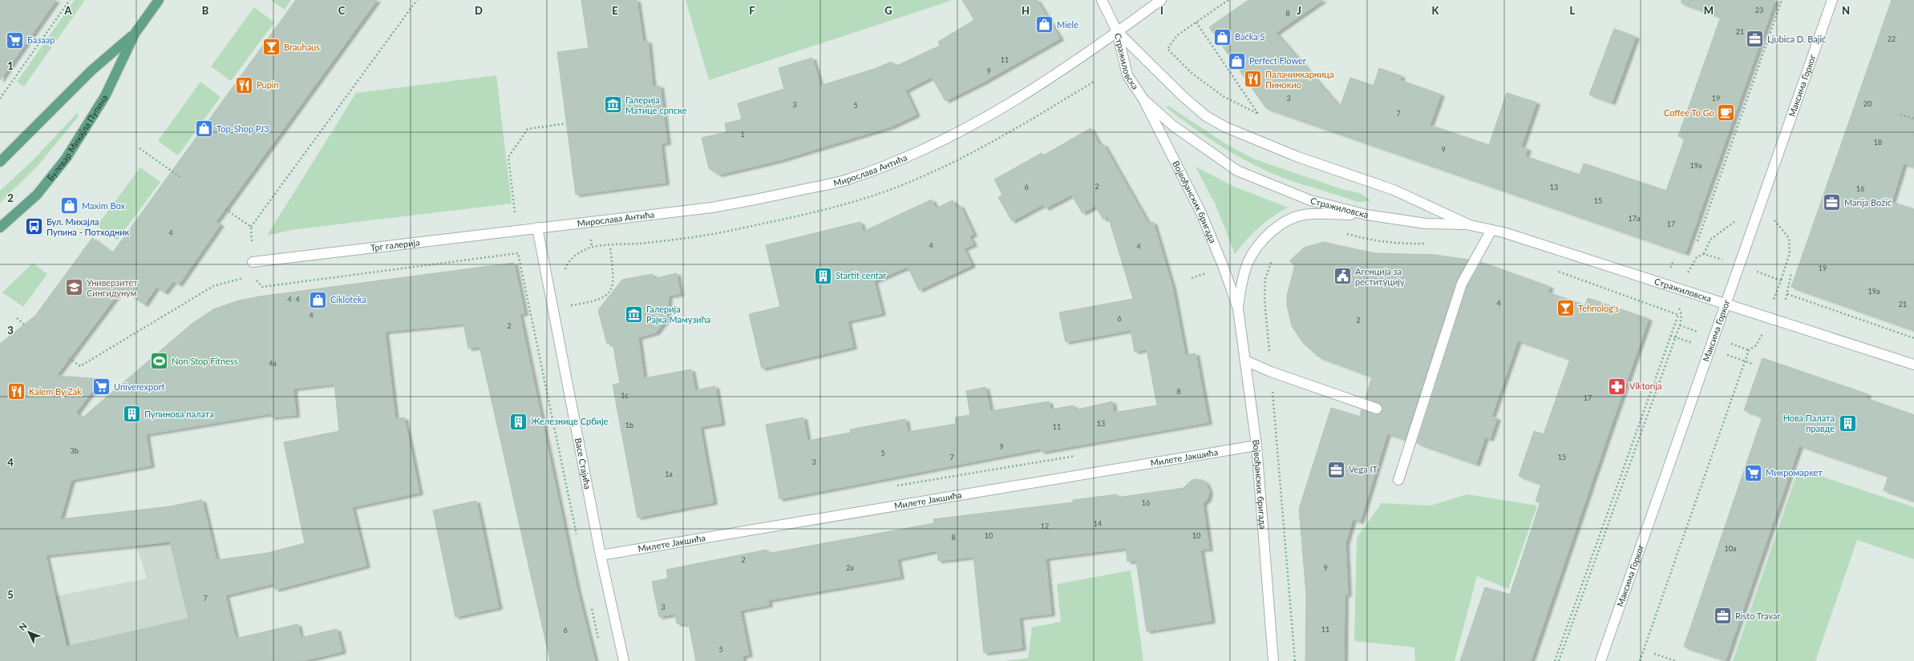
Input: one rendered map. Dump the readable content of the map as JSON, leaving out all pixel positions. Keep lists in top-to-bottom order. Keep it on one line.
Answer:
{"streets":{"main road":["Булевар Михајла Пупина"],"street":["Стражиловска","Максима Горког","Мирослава Антића","Војвођанских бригада","Трг галерија","Милете Јакшића","Васе Стајића"]},"crossings":[["Стражиловска","Максима Горког"],["Стражиловска","Мирослава Антића"],["Стражиловска","Војвођанских бригада"],["Мирослава Антића","Трг галерија"],["Мирослава Антића","Васе Стајића"],["Војвођанских бригада","Милете Јакшића"],["Трг галерија","Васе Стајића"],["Милете Јакшића","Васе Стајића"]],"places":{"shop":["Miele","Bačka S","Perfect Flower","Top-Shop PJ3","Maxim Box","Cikloteka"],"office":["Ljubica D. Bajić","Marija Božić","Vega IT","Risto Travar"],"supermarket":["Базаар","Univerexport","Микромаркет"],"bar":["Brauhaus","Tehnolog's"],"restaurant":["Палачинкарница Пинокио","Pupin","Kalem By Zak"],"museum":["Галерија Матице српске","Галерија Рајка Мамузића"],"cafe":["Coffee To Go"],"bus stop":["Бул. Михајла Пупина - Потходник"],"building":["Startit centar","Пупинова палата","Железнице Србије","Нова Палата правде"],"public building":["Агенција за реституцију"],"school or university":["Универзитет Сингидунум"],"sports":["Non Stop Fitness"],"pharmacy":["Viktorija"]},"house_numbers":["23","8","21","22","11","9","3","19","20","3","5","7","1","18","9","19a","2","6","13","16","15","17a","17","4","4","4","19","19a","4","4","4","21","4","6","2","2","4a","8","1c","17","13","1b","11","9","3b","5","7","15","3","1a","16","14","12","10","10","8","10a","2","2a","9","7","3","11","6","5"],"north":"top left","grid":{"columns":["A","B","C","D","E","F","G","H","I","J","K","L","M","N"],"rows":["1","2","3","4","5"]}}
